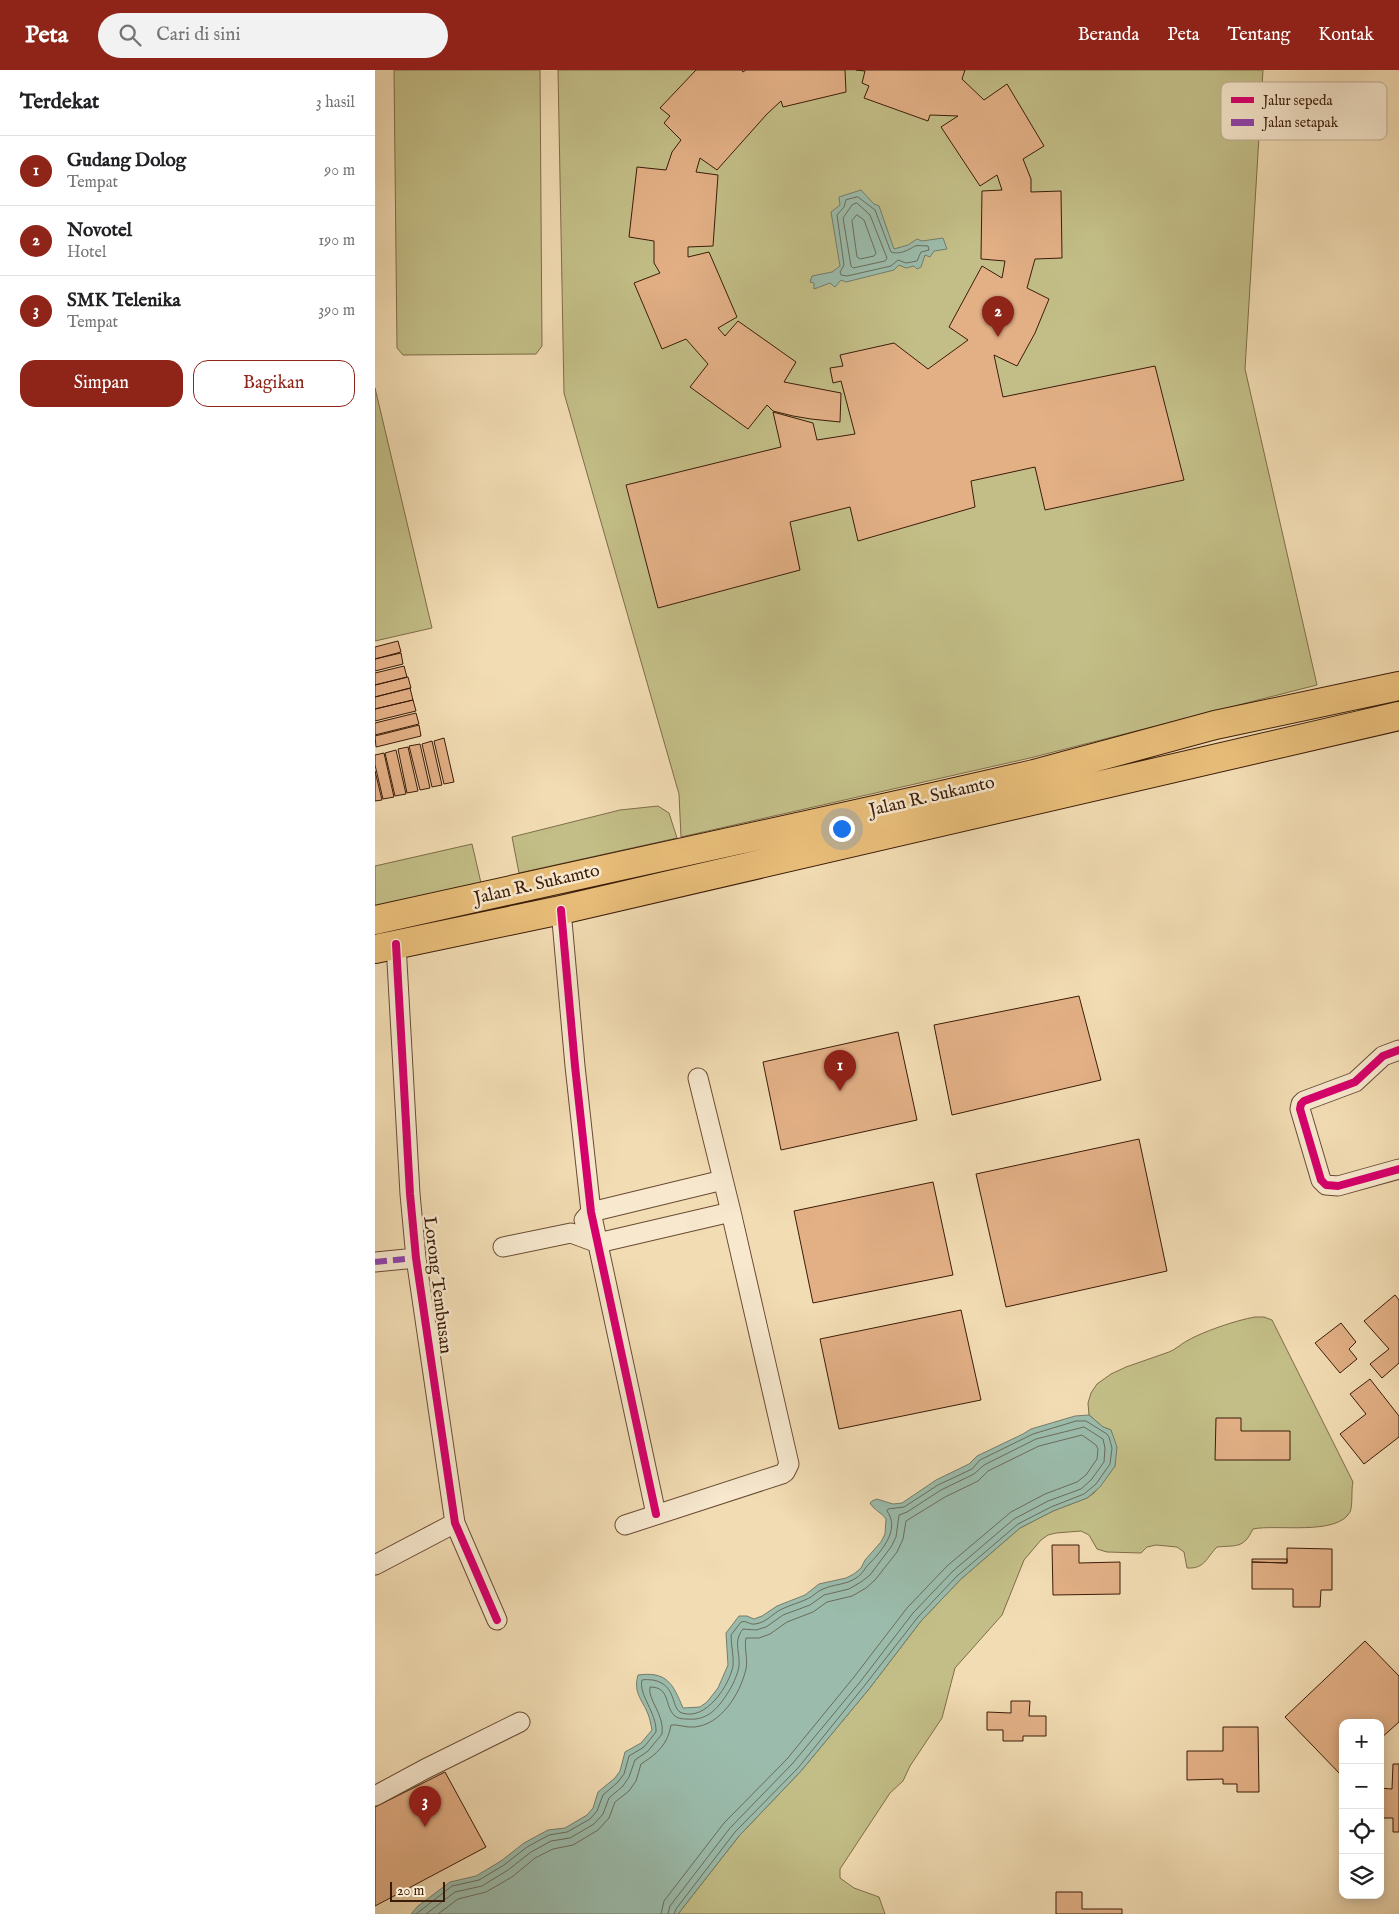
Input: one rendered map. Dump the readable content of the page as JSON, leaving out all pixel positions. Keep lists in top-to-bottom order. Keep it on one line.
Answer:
{"streets":{"highway":["Jalan R. Sukamto"],"street":["Lorong Tembusan"]},"crossings":[["Jalan R. Sukamto","Lorong Tembusan"]],"legend":["Jalur sepeda","Jalan setapak"],"scale_bar":"20 m","page":{"header":"Peta","search":"Cari di sini","nav":["Beranda","Peta","Tentang","Kontak"],"heading":["Terdekat","3 hasil"],"list":[{"mark":"1","name":"Gudang Dolog","note":"Tempat","value":"90 m"},{"mark":"2","name":"Novotel","note":"Hotel","value":"190 m"},{"mark":"3","name":"SMK Telenika","note":"Tempat","value":"390 m"}],"pins":["2","1","3"],"buttons":["Simpan","Bagikan"],"map_buttons":["+","−"],"scale":"20 m"}}
